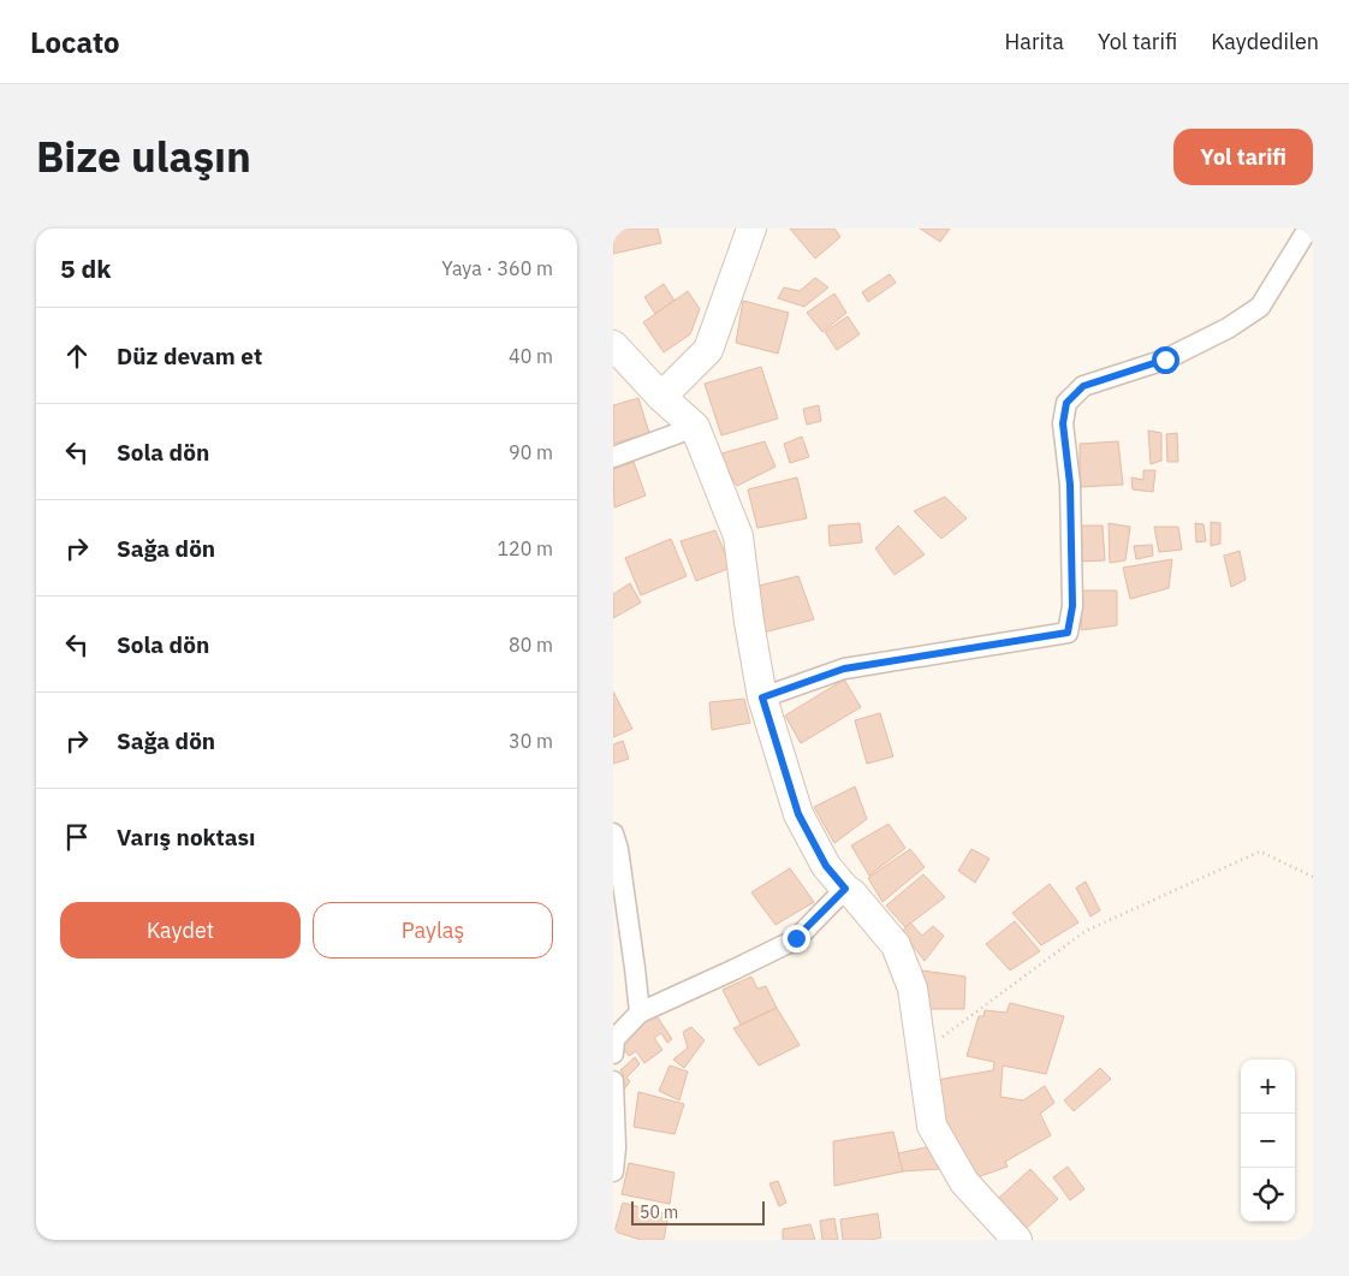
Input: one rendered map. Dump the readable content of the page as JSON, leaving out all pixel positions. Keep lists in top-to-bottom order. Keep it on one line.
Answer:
{"scale_bar":"50 m","page":{"header":"Locato","nav":["Harita","Yol tarifi","Kaydedilen"],"title":"Bize ulaşın","buttons":["Yol tarifi",["Kaydet","Paylaş"]],"heading":["5 dk","Yaya · 360 m"],"list":[["Düz devam et","40 m"],["Sola dön","90 m"],["Sağa dön","120 m"],["Sola dön","80 m"],["Sağa dön","30 m"],"Varış noktası"],"map_buttons":["+","−"],"scale":"50 m"}}
